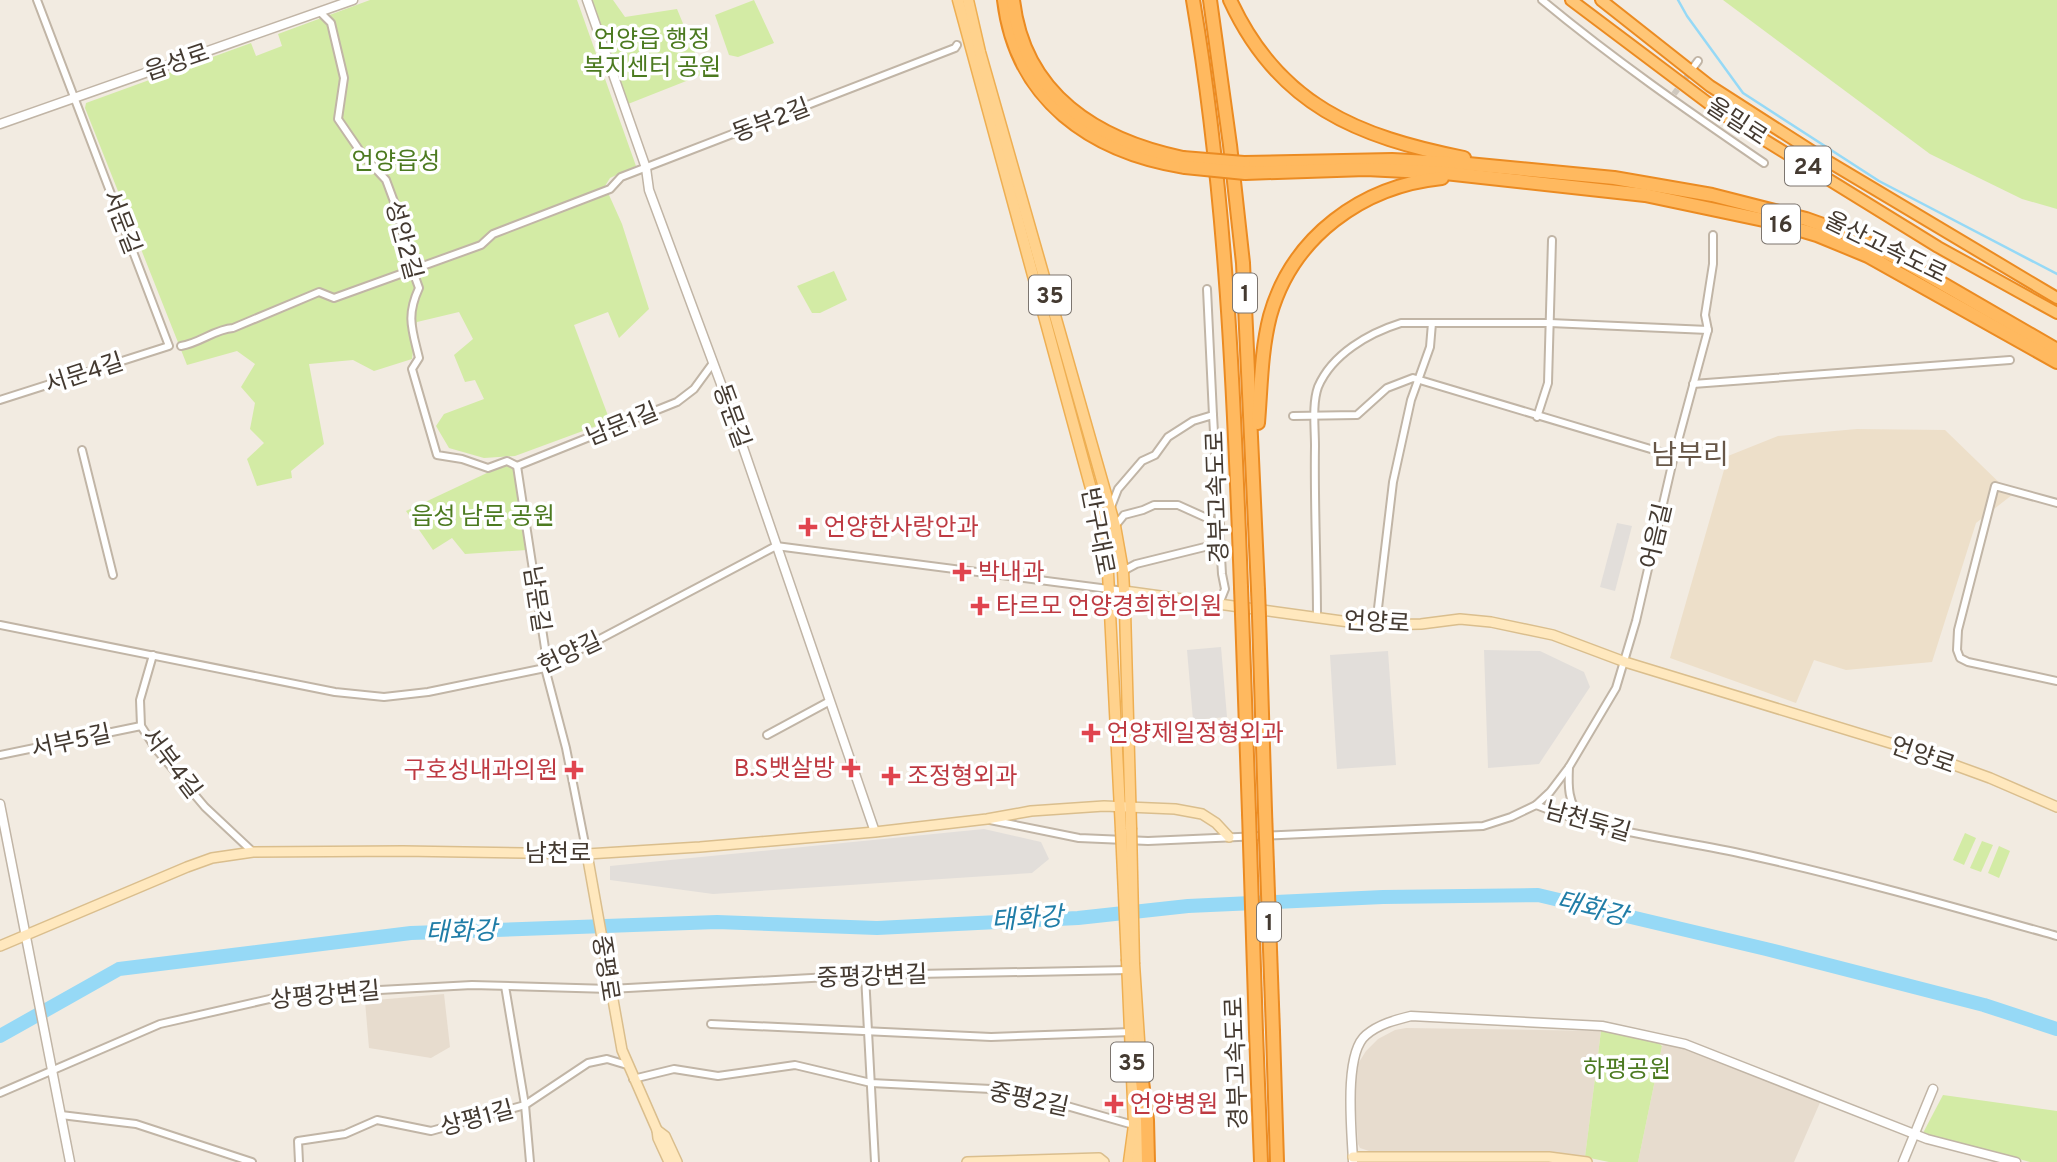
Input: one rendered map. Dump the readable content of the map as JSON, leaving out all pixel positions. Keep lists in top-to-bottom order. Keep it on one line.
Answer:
{"streets":{"highway":["울밀로","24","16","울산고속도로","1","경부고속도로"],"main road":["35","반구대로","언양로","남천로","중평로"],"street":["읍성로","동부2길","서문길","성안2길","서문4길","동문길","남문1길","어음길","남문길","헌양길","서부5길","서부4길","남천둑길","중평강변길","상평강변길","중평2길","상평1길"]},"crossings":[["읍성로","서문길"],["읍성로","성안2길"],["동부2길","성안2길"],["동부2길","동문길"],["서문길","서문4길"],["성안2길","남문1길"],["성안2길","남문길"],["35","반구대로"],["35","중평강변길"],["35","중평2길"],["동문길","남문1길"],["동문길","헌양길"],["동문길","남천로"],["남문1길","남문길"],["반구대로","언양로"],["반구대로","남천로"],["반구대로","중평강변길"],["어음길","언양로"],["남문길","헌양길"],["남문길","남천로"],["남문길","중평로"],["헌양길","서부4길"],["서부5길","서부4길"],["서부4길","남천로"],["남천둑길","남천로"],["남천로","중평로"],["중평로","중평강변길"],["중평로","상평강변길"],["중평로","중평2길"],["중평로","상평1길"],["중평강변길","상평강변길"]],"districts":["남부리"],"water":["태화강"],"parks":["언양읍 행정 복지센터 공원","언양읍성","읍성 남문 공원","하평공원"],"places":{"health":["언양한사랑안과","박내과","타르모 언양경희한의원","언양제일정형외과","B.S뱃살방","구호성내과의원","조정형외과","언양병원"]}}
